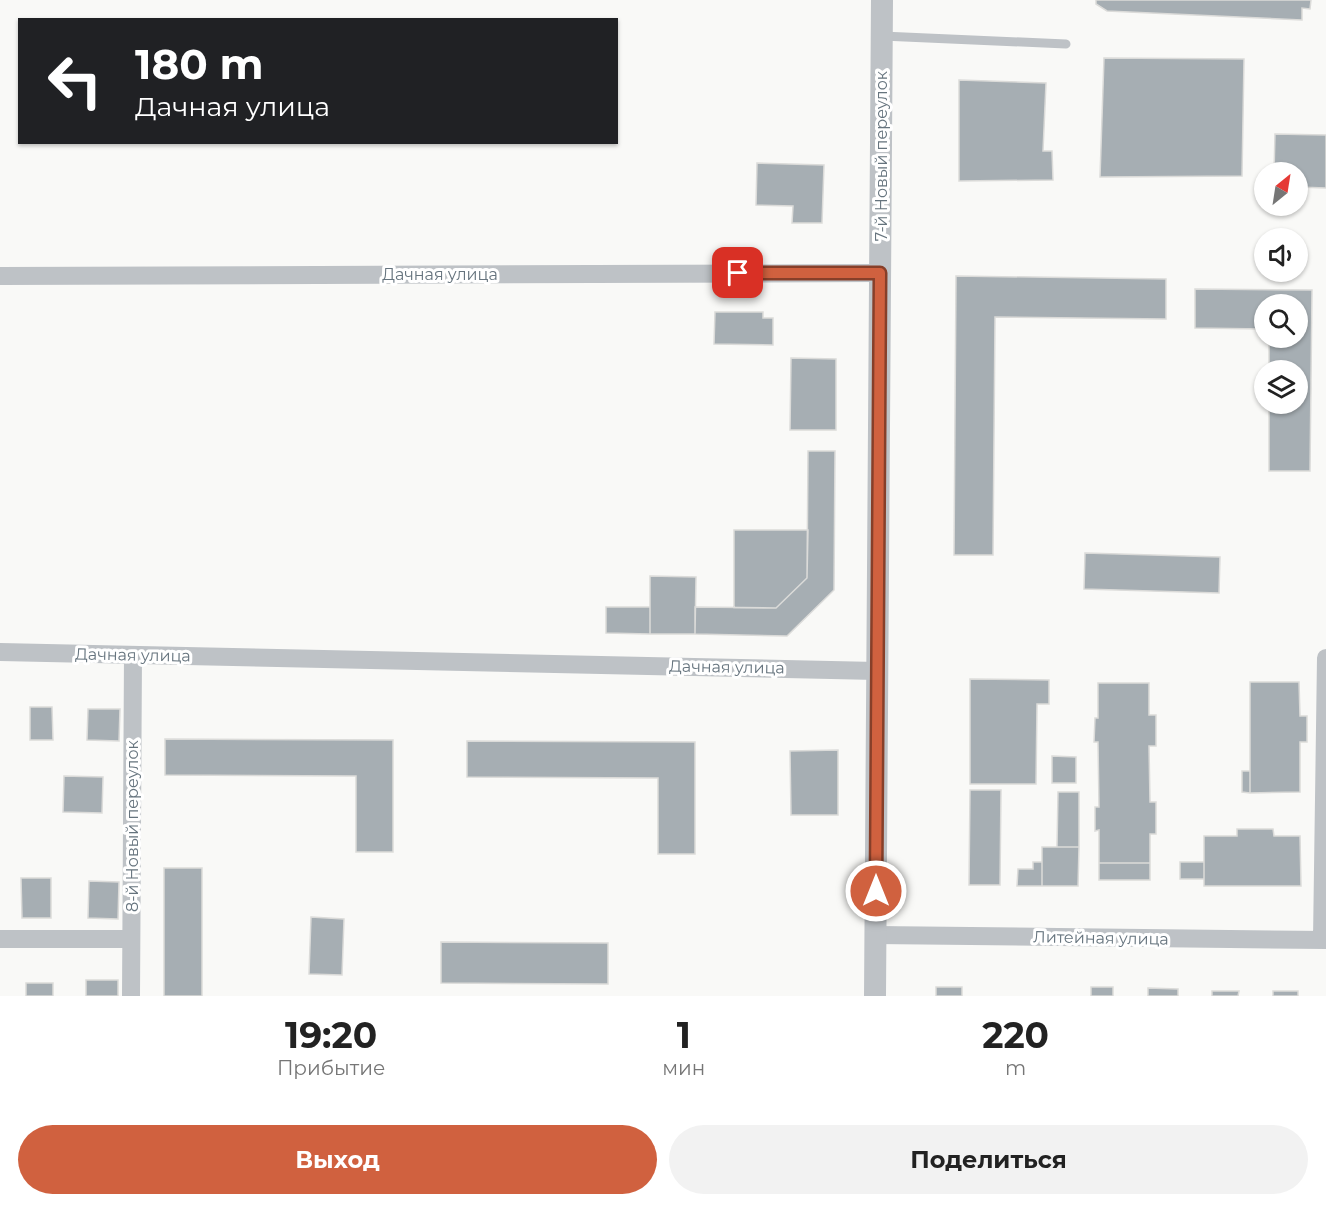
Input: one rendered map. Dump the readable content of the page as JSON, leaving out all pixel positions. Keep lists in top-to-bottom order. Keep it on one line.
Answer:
{"streets":{"street":["7-й Новый переулок","Дачная улица","8-й Новый переулок","Литейная улица"]},"crossings":[["7-й Новый переулок","Дачная улица"],["7-й Новый переулок","Литейная улица"],["Дачная улица","8-й Новый переулок"]],"north":"top right","page":{"turn":["180 m","Дачная улица"],"eta":["19:20","Прибытие","1","мин","220","m"],"buttons":["Выход","Поделиться"]}}
